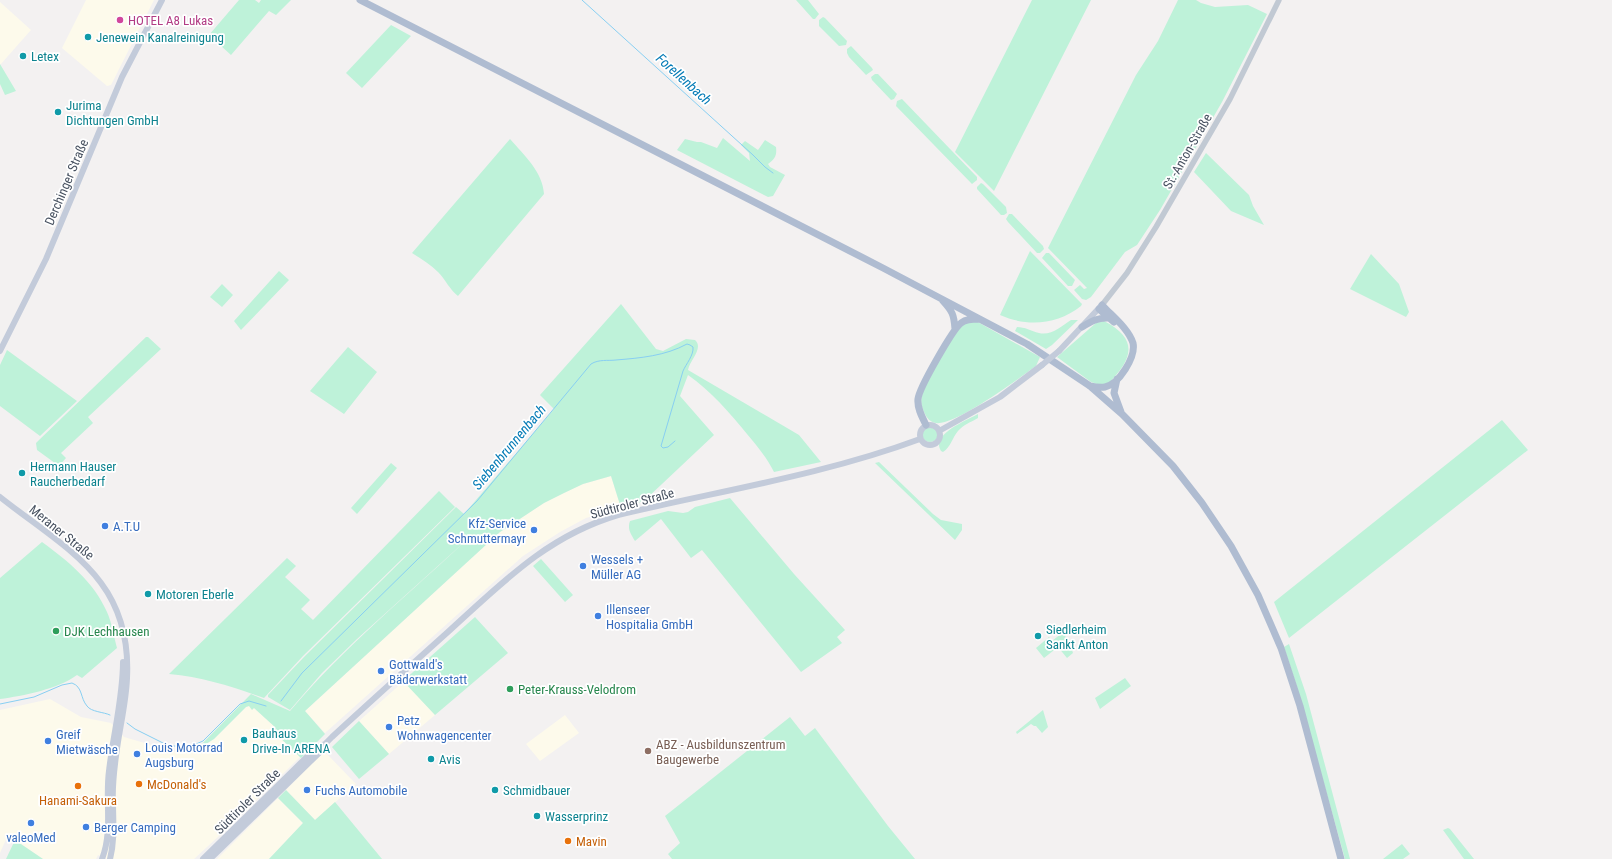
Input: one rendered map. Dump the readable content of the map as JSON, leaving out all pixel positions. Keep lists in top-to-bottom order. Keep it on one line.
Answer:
{"streets":{"main road":["Derchinger Straße","Südtiroler Straße","Meraner Straße"],"street":["St.-Anton-Straße"]},"water":["Forellenbach","Siebenbrunnenbach"],"places":["HOTEL A8 Lukas","Jenewein Kanalreinigung","Letex","Jurima Dichtungen GmbH","Hermann Hauser Raucherbedarf","A.T.U","Kfz-Service Schmuttermayr","Wessels + Müller AG","Motoren Eberle","Illenseer Hospitalia GmbH","DJK Lechhausen","Siedlerheim Sankt Anton","Gottwald's Bäderwerkstatt","Peter-Krauss-Velodrom","Petz Wohnwagencenter","Bauhaus Drive-In ARENA","Greif Mietwäsche","ABZ - Ausbildunszentrum Baugewerbe","Louis Motorrad Augsburg","Avis","McDonald's","Hanami-Sakura","Fuchs Automobile","Schmidbauer","Wasserprinz","valeoMed","Berger Camping","Mavin"]}
